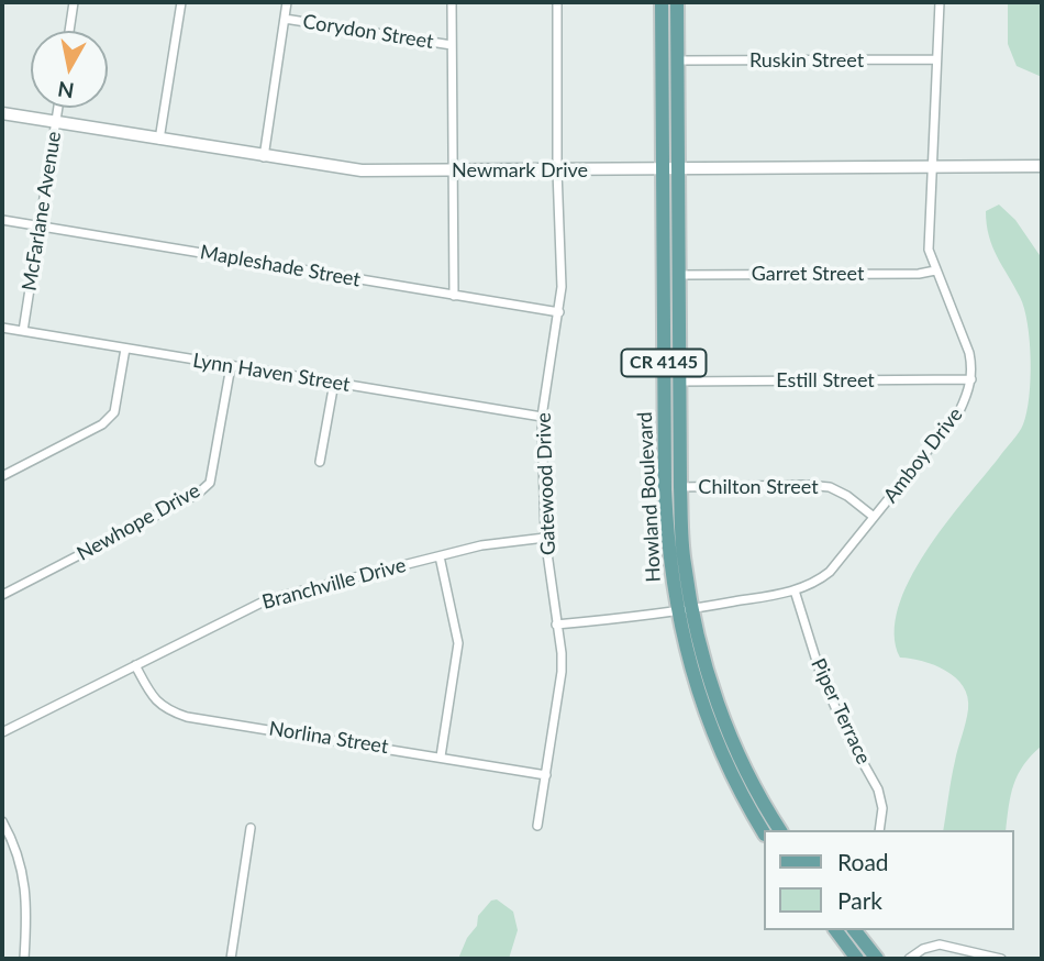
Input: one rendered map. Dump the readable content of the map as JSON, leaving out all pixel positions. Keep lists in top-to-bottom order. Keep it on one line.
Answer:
{"streets":{"main road":["CR 4145","Howland Boulevard"],"street":["Corydon Street","Ruskin Street","Newmark Drive","McFarlane Avenue","Mapleshade Street","Garret Street","Lynn Haven Street","Estill Street","Amboy Drive","Gatewood Drive","Chilton Street","Newhope Drive","Branchville Drive","Piper Terrace","Norlina Street"]},"crossings":[["Ruskin Street","Howland Boulevard"],["Newmark Drive","McFarlane Avenue"],["Newmark Drive","Gatewood Drive"],["Newmark Drive","Howland Boulevard"],["McFarlane Avenue","Mapleshade Street"],["McFarlane Avenue","Lynn Haven Street"],["Mapleshade Street","Gatewood Drive"],["Garret Street","Howland Boulevard"],["Lynn Haven Street","Gatewood Drive"],["Lynn Haven Street","Newhope Drive"],["Estill Street","Amboy Drive"],["Estill Street","Howland Boulevard"],["Amboy Drive","Gatewood Drive"],["Amboy Drive","Chilton Street"],["Amboy Drive","Howland Boulevard"],["Amboy Drive","Piper Terrace"],["Gatewood Drive","Branchville Drive"],["Gatewood Drive","Norlina Street"],["Chilton Street","Howland Boulevard"],["Branchville Drive","Norlina Street"]],"legend":["Road","Park"],"north":"bottom"}
